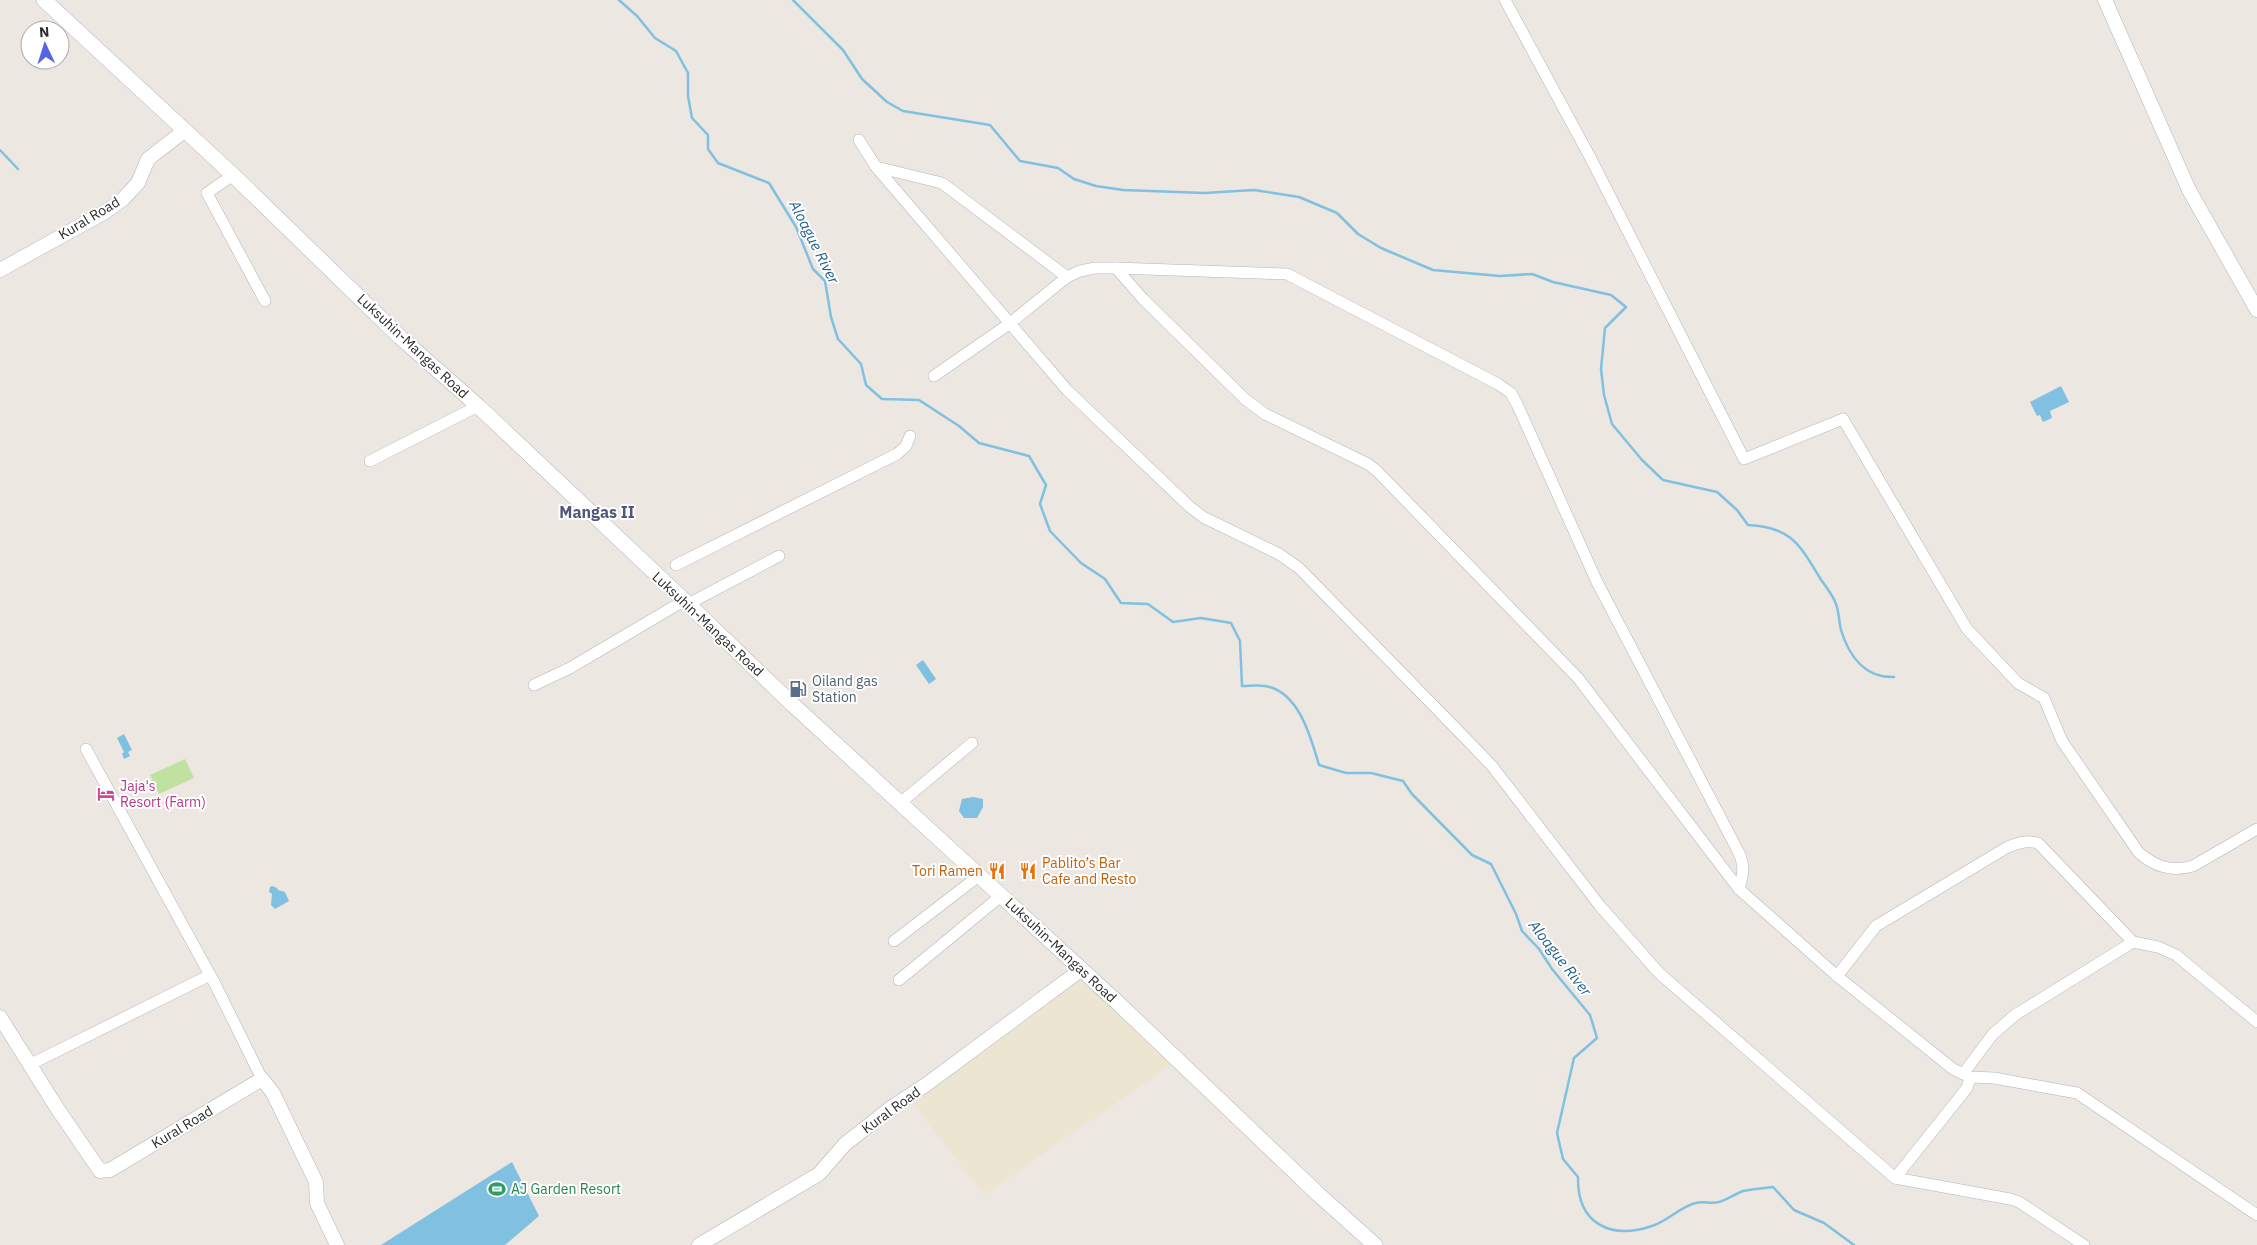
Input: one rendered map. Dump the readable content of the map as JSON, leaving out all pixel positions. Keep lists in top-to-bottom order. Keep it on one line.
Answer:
{"streets":{"main road":["Luksuhin-Mangas Road"],"street":["Kural Road"]},"crossings":[["Kural Road","Luksuhin-Mangas Road"]],"districts":["Mangas II"],"water":["Aloague River"],"places":{"fuel station":["Oiland gas Station"],"hotel":["Jaja's Resort (Farm)"],"restaurant":["Tori Ramen","Pablito’s Bar Cafe and Resto"],"sports":["AJ Garden Resort"]},"north":"top"}
